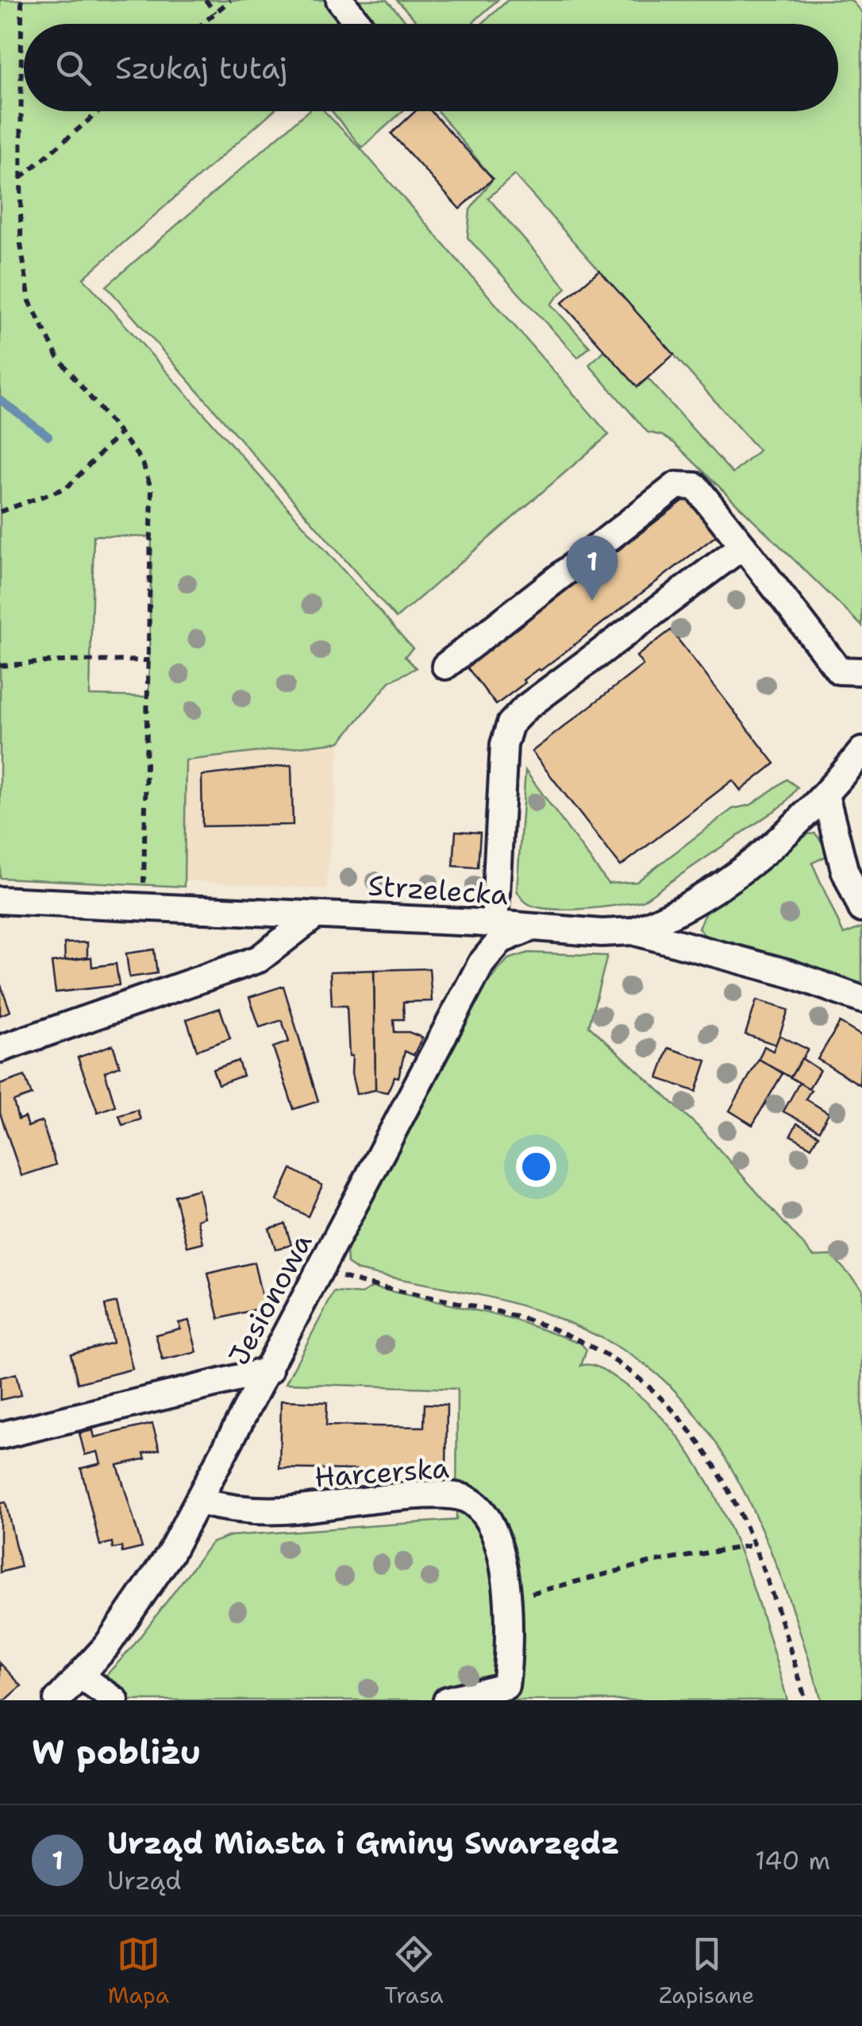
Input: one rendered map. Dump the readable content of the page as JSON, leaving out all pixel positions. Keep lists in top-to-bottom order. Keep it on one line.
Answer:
{"streets":{"street":["Strzelecka","Jesionowa","Harcerska"]},"crossings":[["Strzelecka","Jesionowa"],["Jesionowa","Harcerska"]],"page":{"search":"Szukaj tutaj","pins":"1","heading":"W pobliżu","list":[{"mark":"1","name":"Urząd Miasta i Gminy Swarzędz","note":"Urząd","value":"140 m"}],"nav":["Mapa","Trasa","Zapisane"]}}
